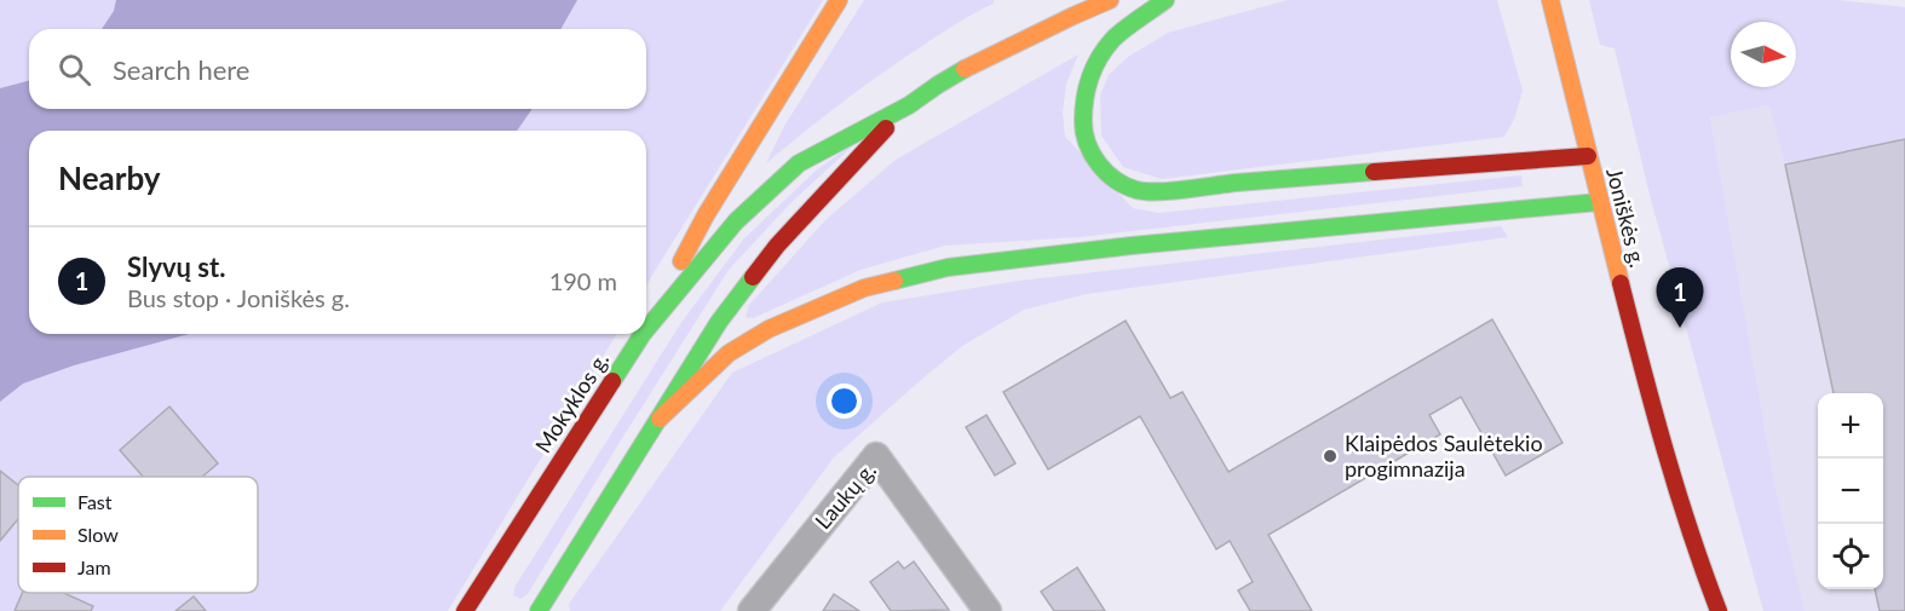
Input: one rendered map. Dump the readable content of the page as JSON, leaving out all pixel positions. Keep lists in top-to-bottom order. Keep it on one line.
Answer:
{"streets":{"main road":["Joniškės g.","Mokyklos g."],"street":["Laukų g."]},"places":["Klaipėdos Saulėtekio progimnazija"],"legend":["Fast","Slow","Jam"],"north":"right","page":{"search":"Search here","heading":"Nearby","list":[{"mark":"1","name":"Slyvų st.","note":"Bus stop · Joniškės g.","value":"190 m"}],"pins":"1","map_buttons":["+","−"]}}
